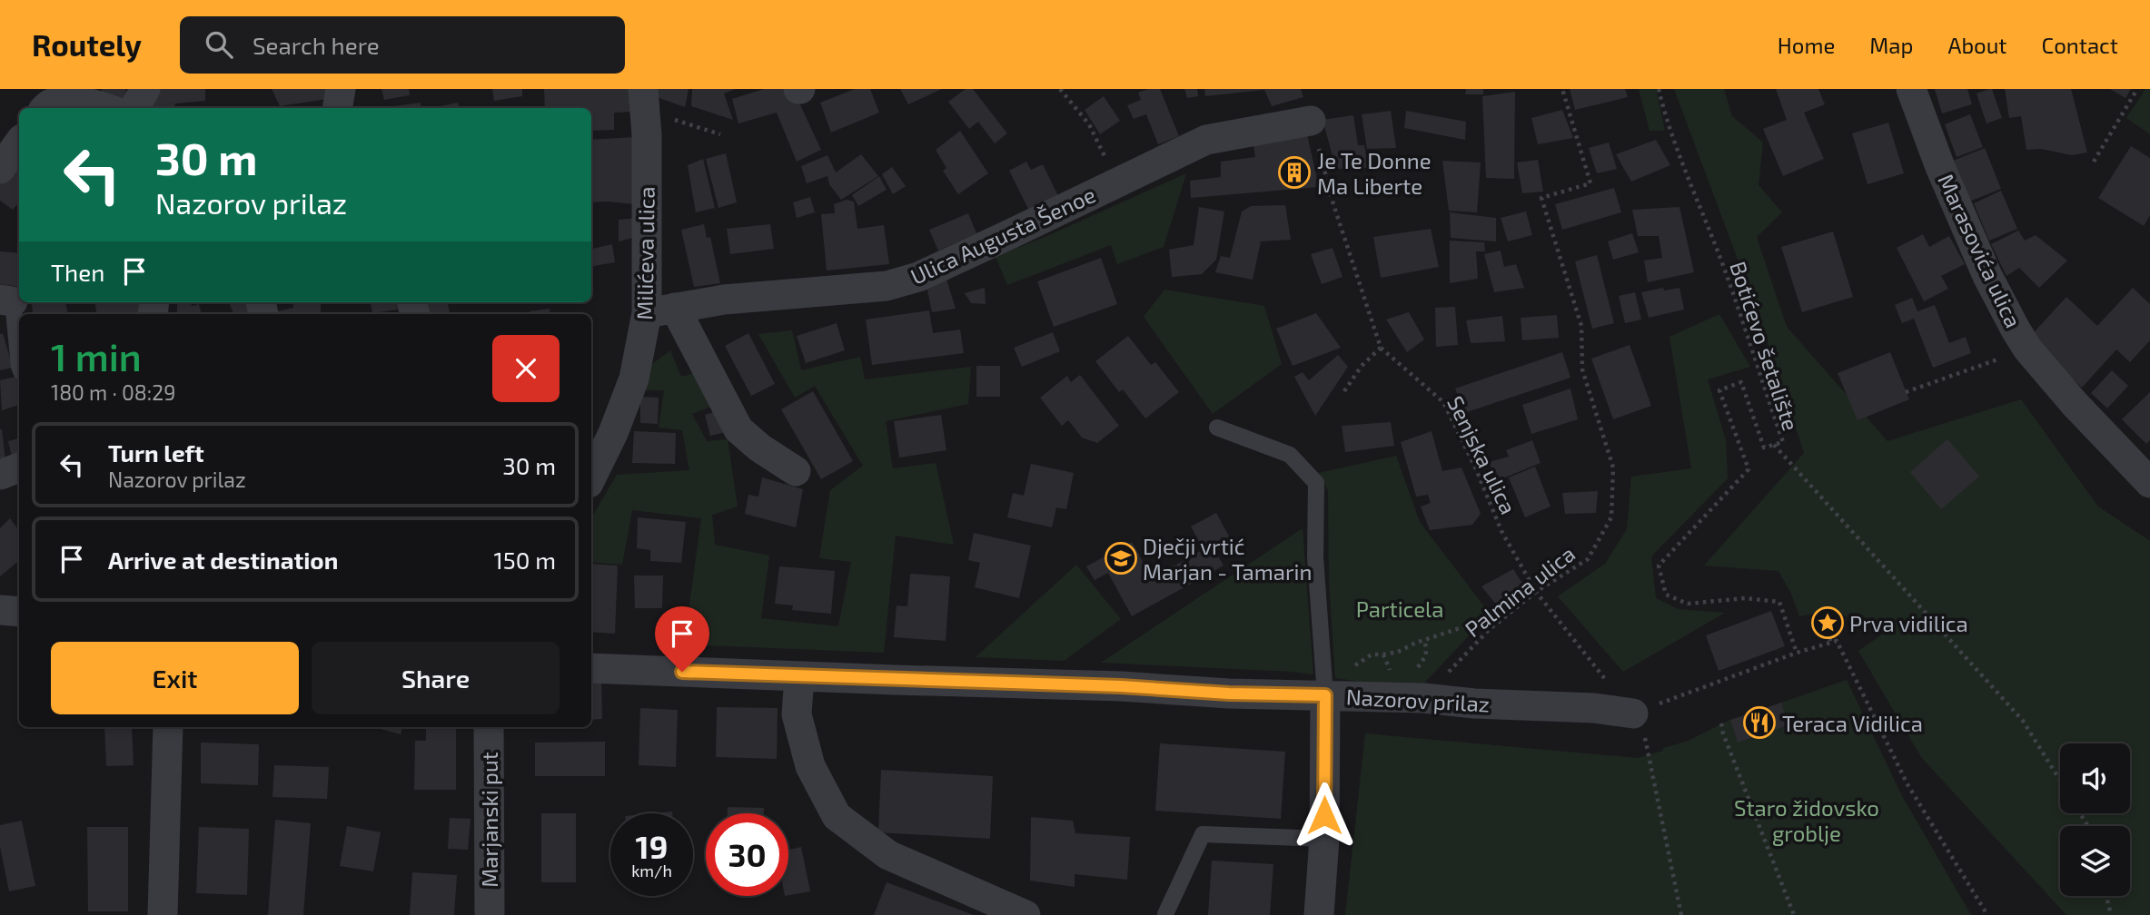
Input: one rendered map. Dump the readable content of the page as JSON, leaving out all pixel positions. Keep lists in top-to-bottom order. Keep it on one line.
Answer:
{"streets":{"street":["Ulica Augusta Šenoe","Marasovića ulica","Milićeva ulica","Nazorov prilaz","Marjanski put"],"path":["Botićevo šetalište","Senjska ulica","Palmina ulica"]},"crossings":[["Ulica Augusta Šenoe","Milićeva ulica"],["Senjska ulica","Palmina ulica"],["Senjska ulica","Nazorov prilaz"],["Palmina ulica","Nazorov prilaz"]],"parks":["Particela","Staro židovsko groblje"],"places":{"building":["Je Te Donne Ma Liberte"],"school or university":["Dječji vrtić Marjan - Tamarin"],"place":["Prva vidilica"],"restaurant":["Teraca Vidilica"]},"page":{"header":"Routely","search":"Search here","nav":["Home","Map","About","Contact"],"turn":["30 m","Nazorov prilaz"],"then":"Then","heading":["1 min","180 m · 08:29"],"list":[{"name":"Turn left","note":"Nazorov prilaz","value":"30 m"},{"name":"Arrive at destination","value":"150 m"}],"buttons":["Exit","Share"],"speed":"19 km/h","limit":"30"}}
